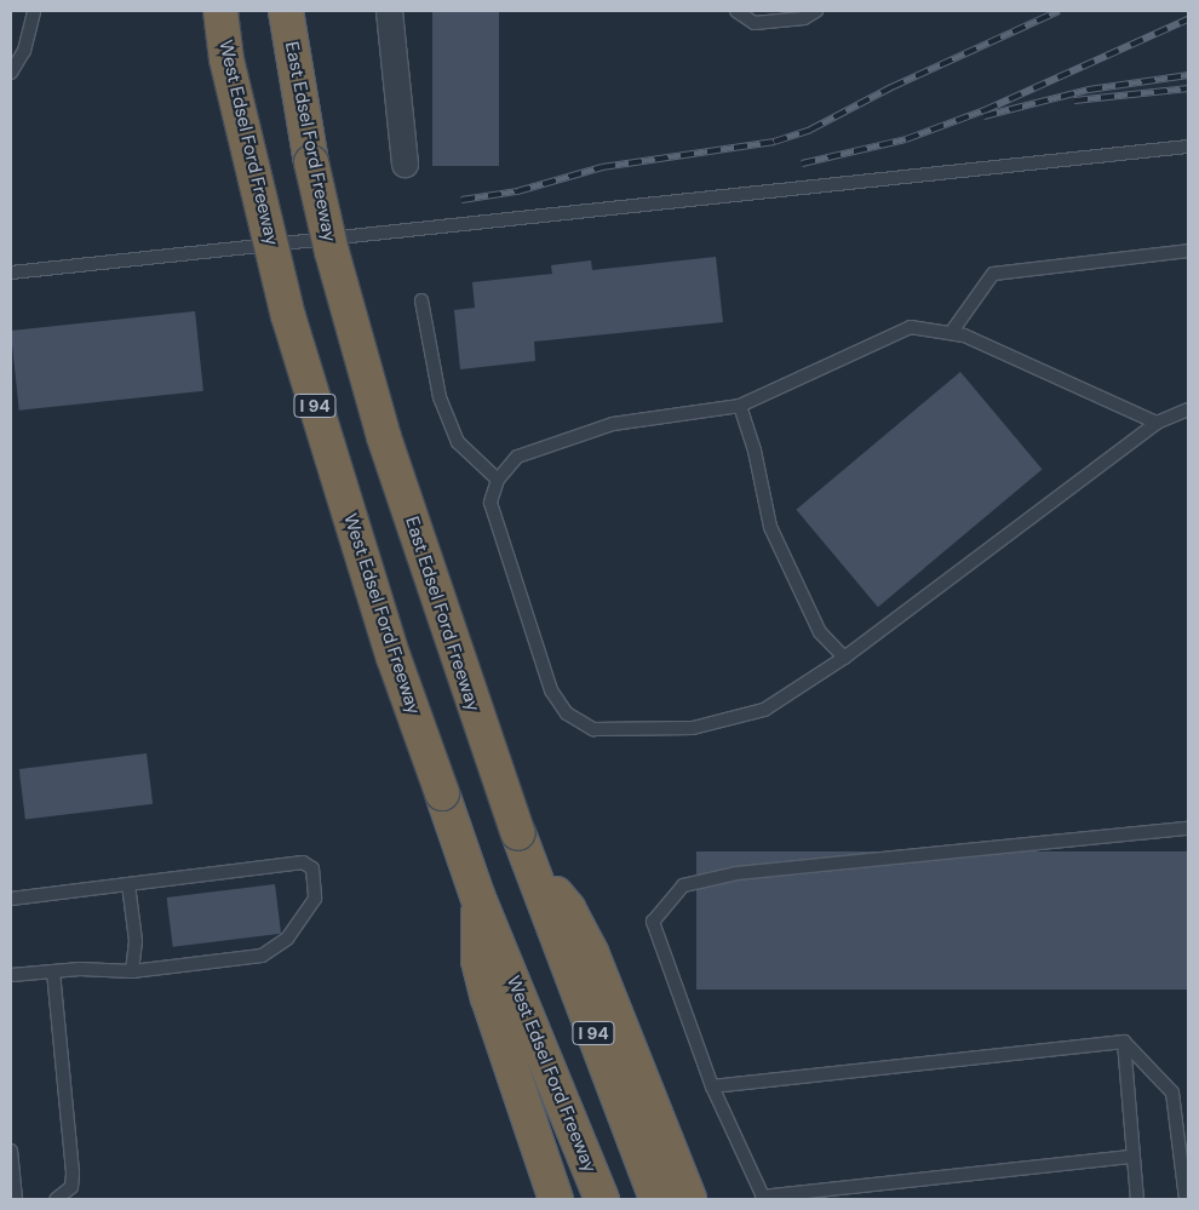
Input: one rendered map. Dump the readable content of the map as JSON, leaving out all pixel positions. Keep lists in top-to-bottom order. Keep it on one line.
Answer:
{"streets":{"highway":["East Edsel Ford Freeway","West Edsel Ford Freeway","I 94"]}}
